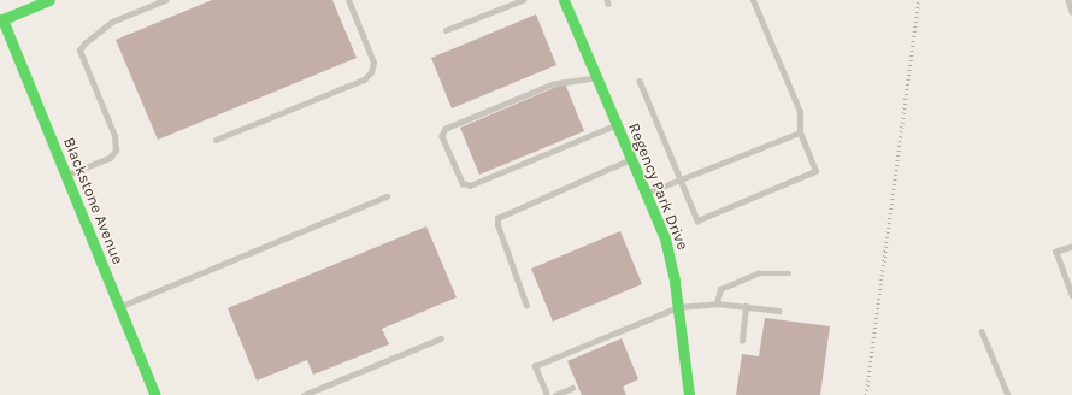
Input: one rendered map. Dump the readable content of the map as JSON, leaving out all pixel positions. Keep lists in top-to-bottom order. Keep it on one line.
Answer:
{"streets":{"street":["Regency Park Drive","Blackstone Avenue"]}}
